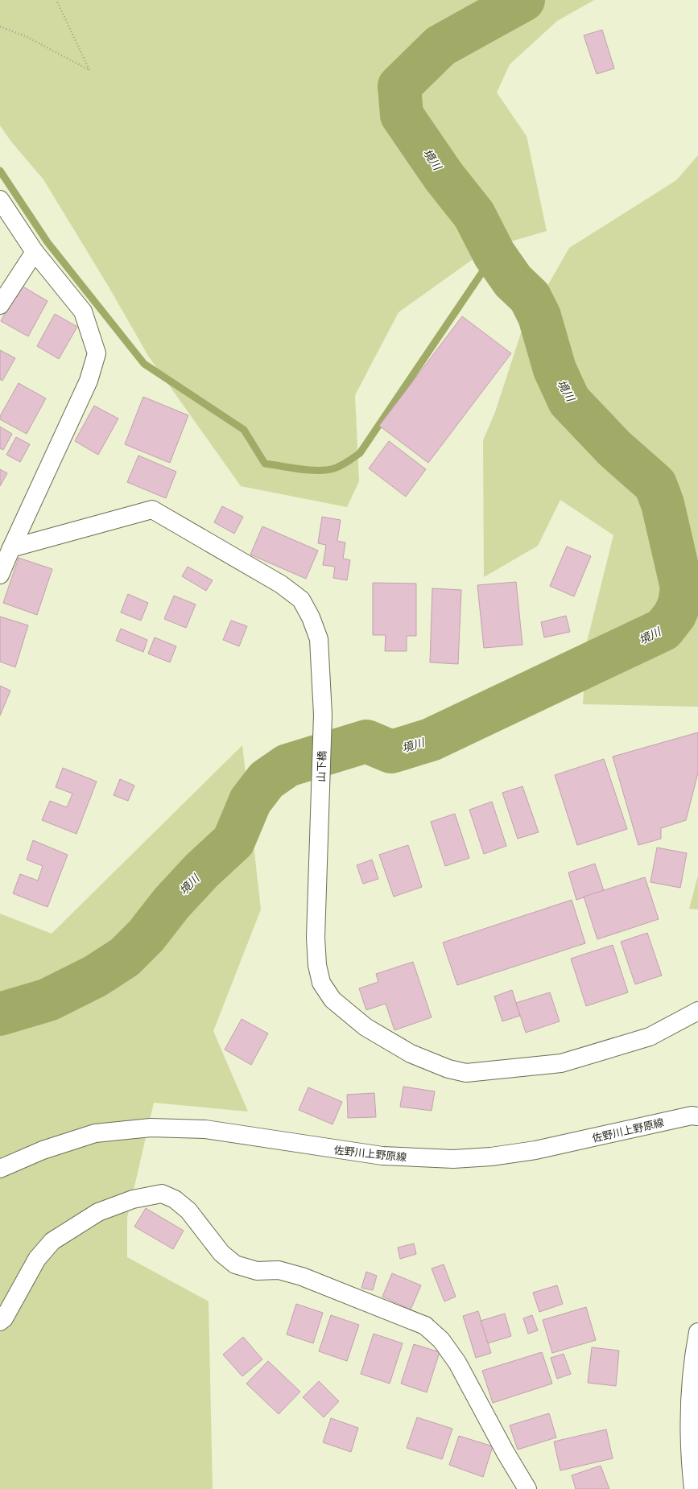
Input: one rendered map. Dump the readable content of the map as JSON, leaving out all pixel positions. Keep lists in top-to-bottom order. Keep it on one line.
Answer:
{"streets":{"main road":["山下橋","佐野川上野原線"]},"water":["境川"]}
